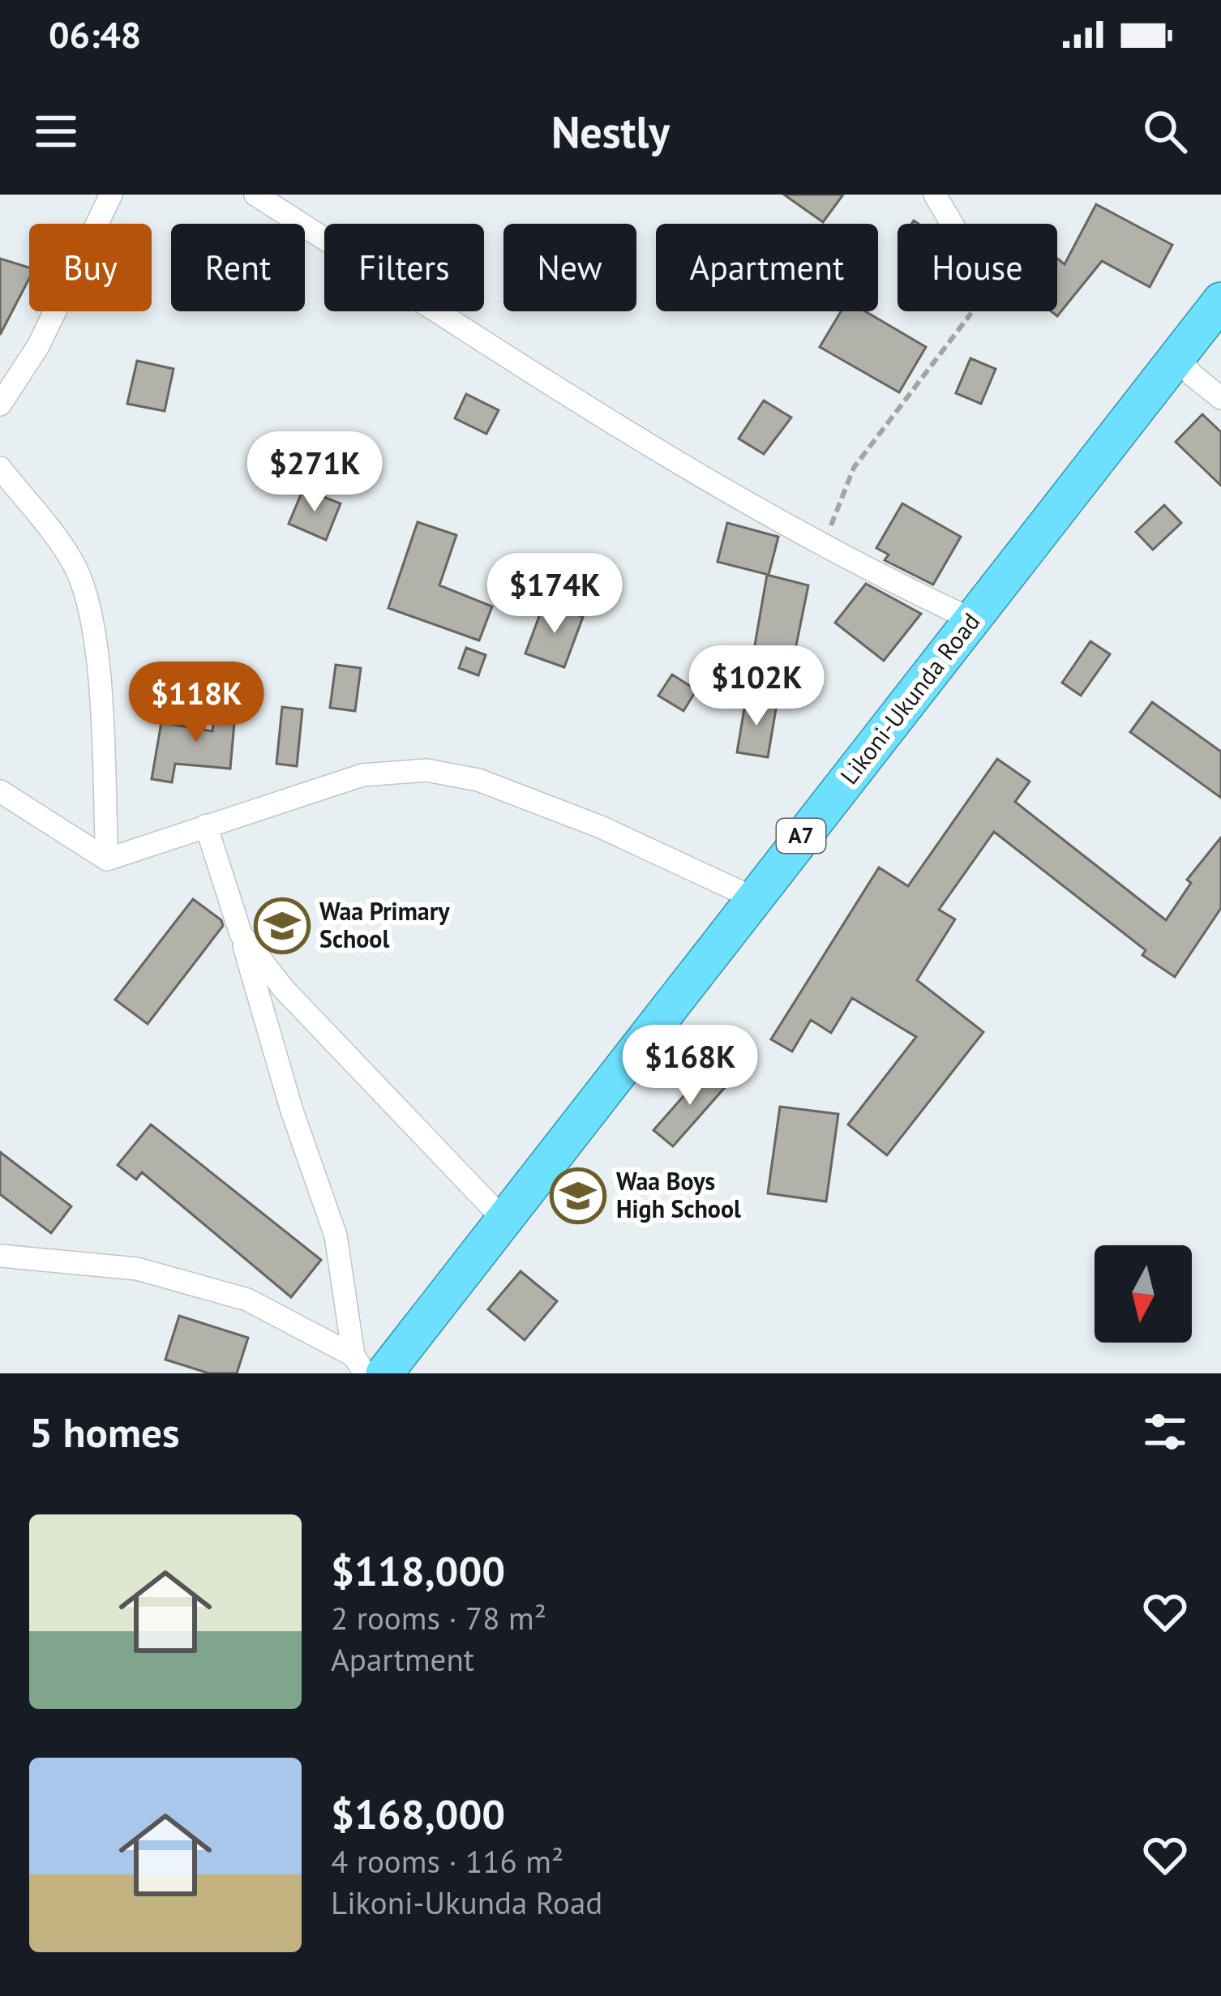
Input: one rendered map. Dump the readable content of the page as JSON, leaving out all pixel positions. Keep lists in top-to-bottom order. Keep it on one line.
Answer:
{"streets":{"highway":["Likoni-Ukunda Road","A7"]},"places":{"school or university":["Waa Primary School","Waa Boys High School"]},"north":"bottom","page":{"status":"06:48","header":"Nestly","chip":["Buy","Rent","Filters","New","Apartment","House"],"price":["$271K","$174K","$102K","$118K","$168K"],"heading":"5 homes","list":[{"name":"$118,000","note":"2 rooms · 78 m² · Apartment"},{"name":"$168,000","note":"4 rooms · 116 m² · Likoni-Ukunda Road"}]}}
